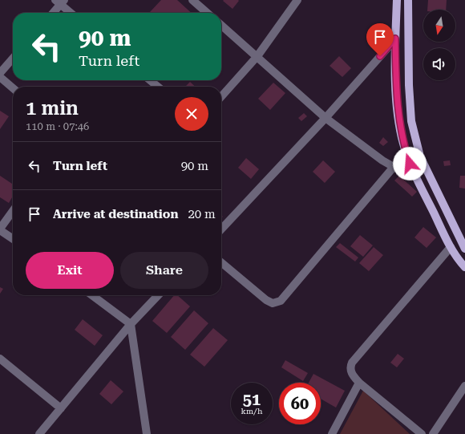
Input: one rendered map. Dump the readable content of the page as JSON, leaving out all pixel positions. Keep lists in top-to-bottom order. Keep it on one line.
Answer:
{"north":"bottom","page":{"turn":["90 m","Turn left"],"heading":["1 min","110 m · 07:46"],"list":[{"name":"Turn left","value":"90 m"},{"name":"Arrive at destination","value":"20 m"}],"buttons":["Exit","Share"],"speed":"51 km/h","limit":"60"}}
